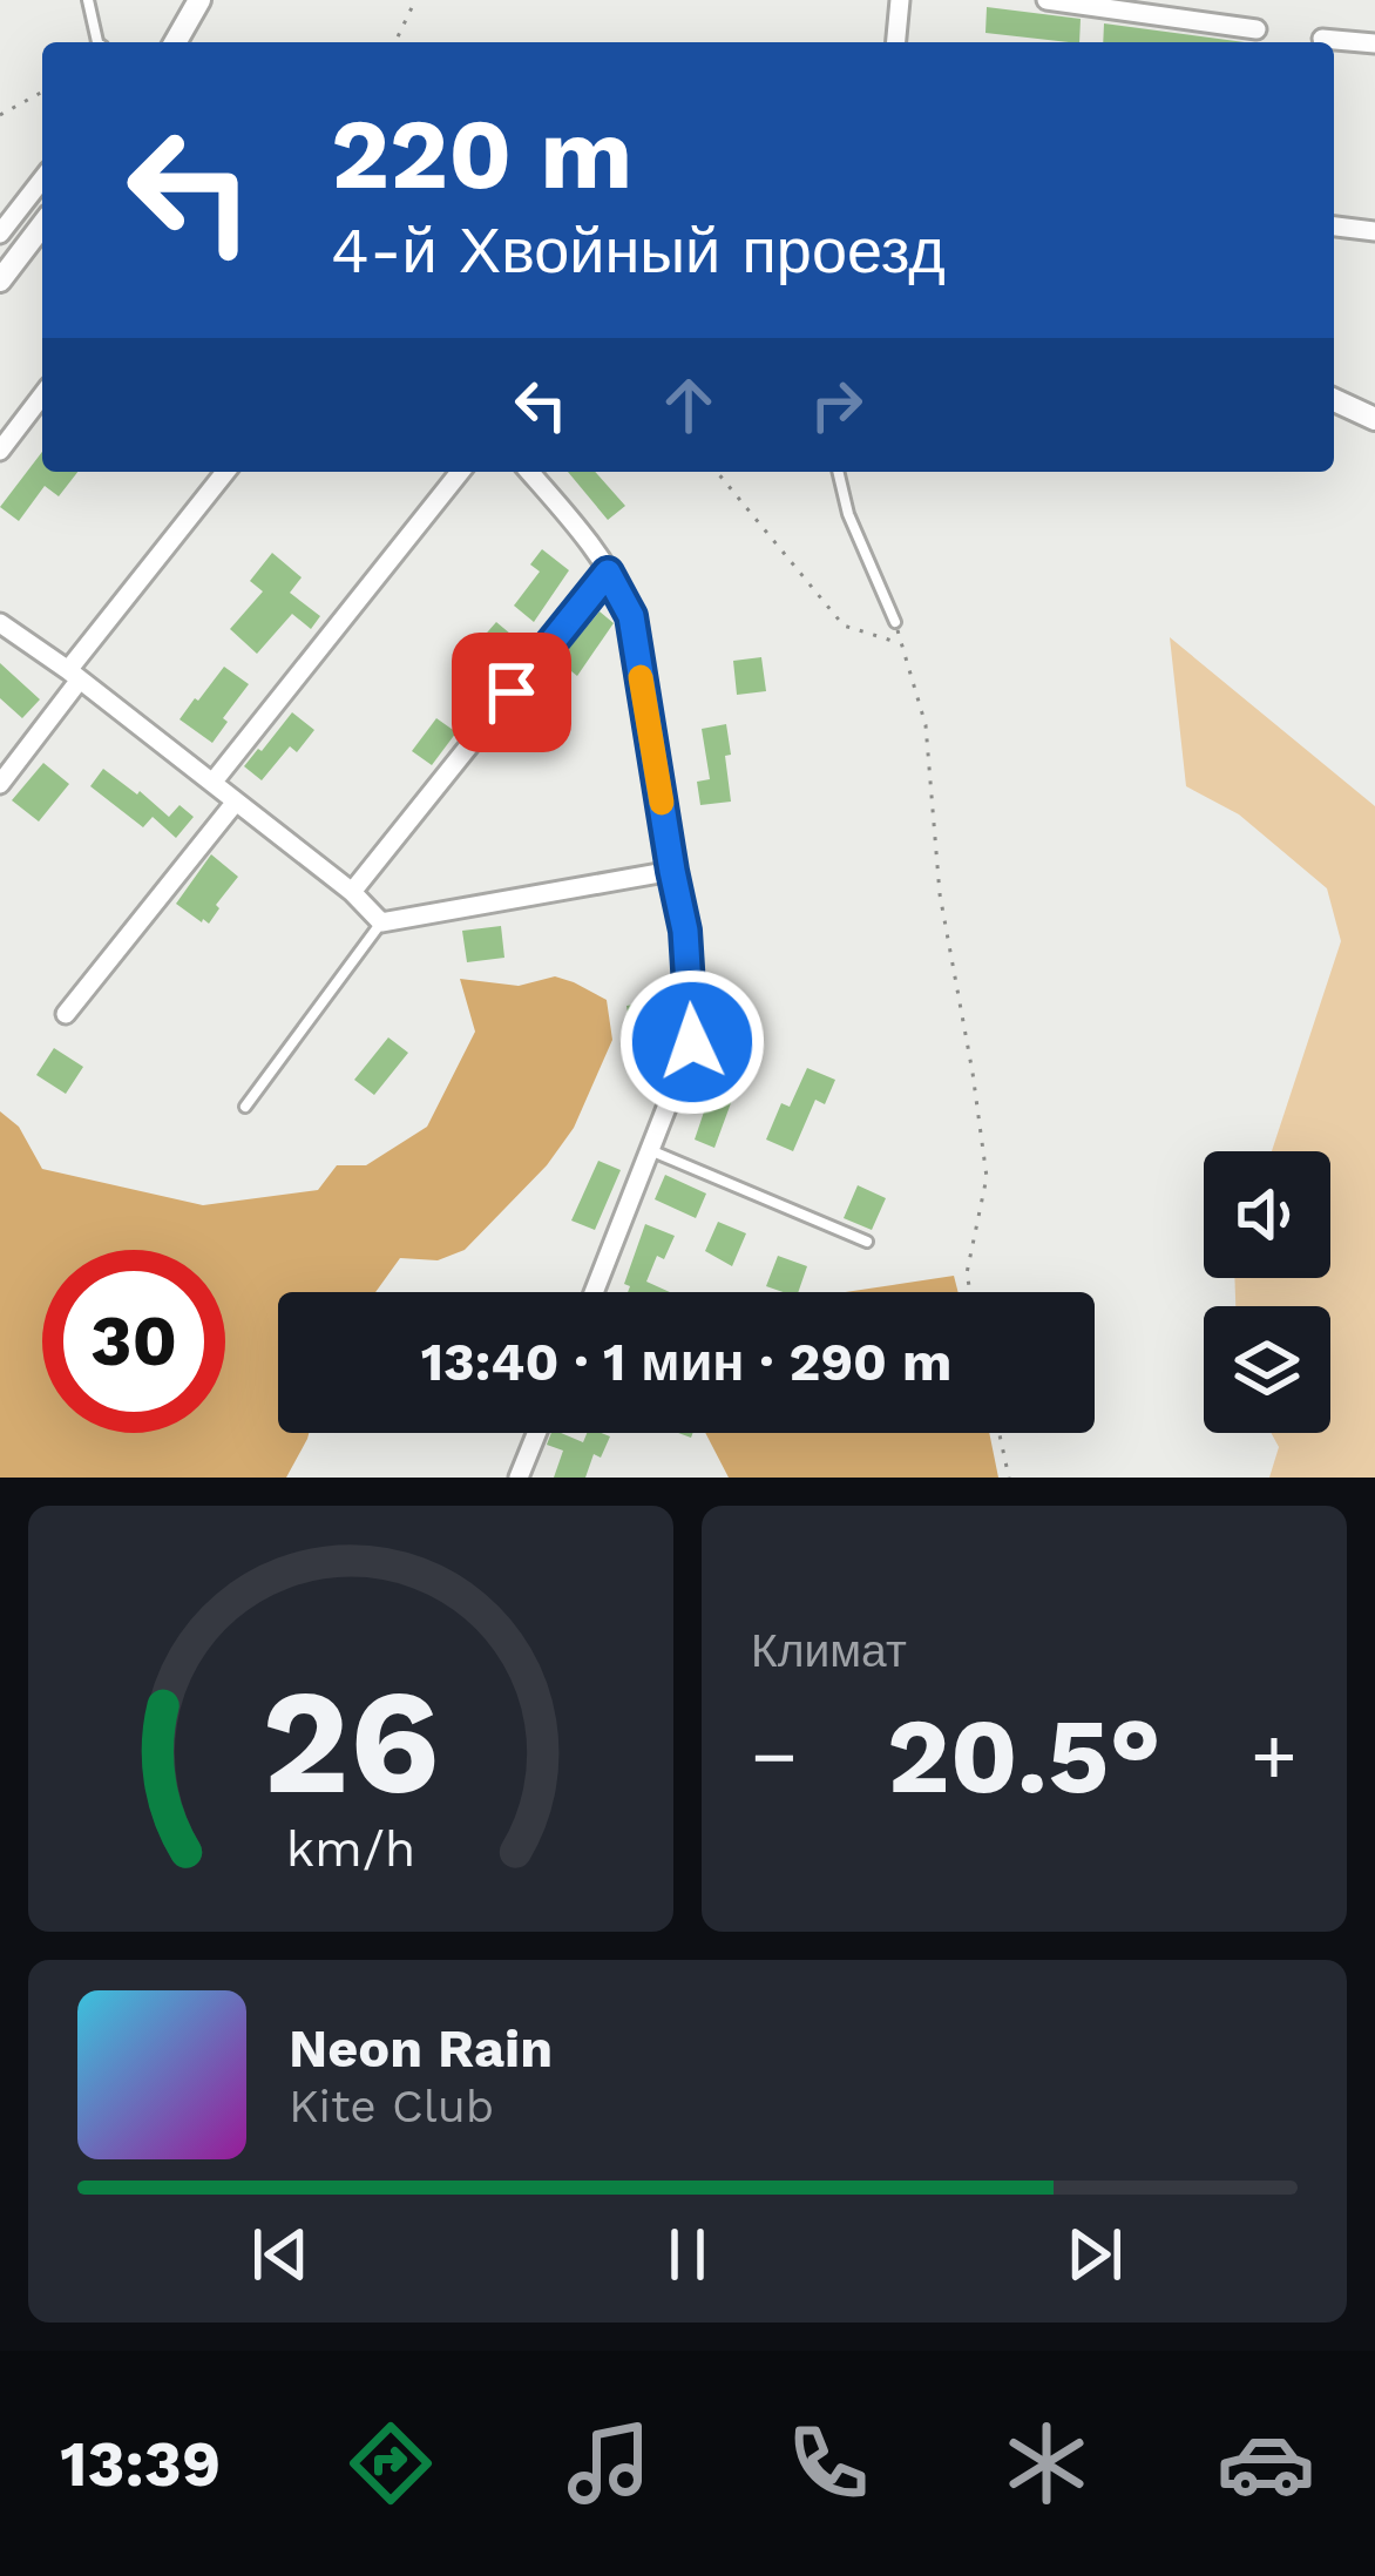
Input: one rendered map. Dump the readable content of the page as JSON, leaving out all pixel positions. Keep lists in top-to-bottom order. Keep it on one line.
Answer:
{"page":{"turn":["220 m","4-й Хвойный проезд"],"limit":"30","trip":"13:40 · 1 мин · 290 m","tile":"Климат","heat":["−","20.5°","+"],"song":["Neon Rain","Kite Club"],"tabs":"13:39","gauge":["26","km/h"]}}
